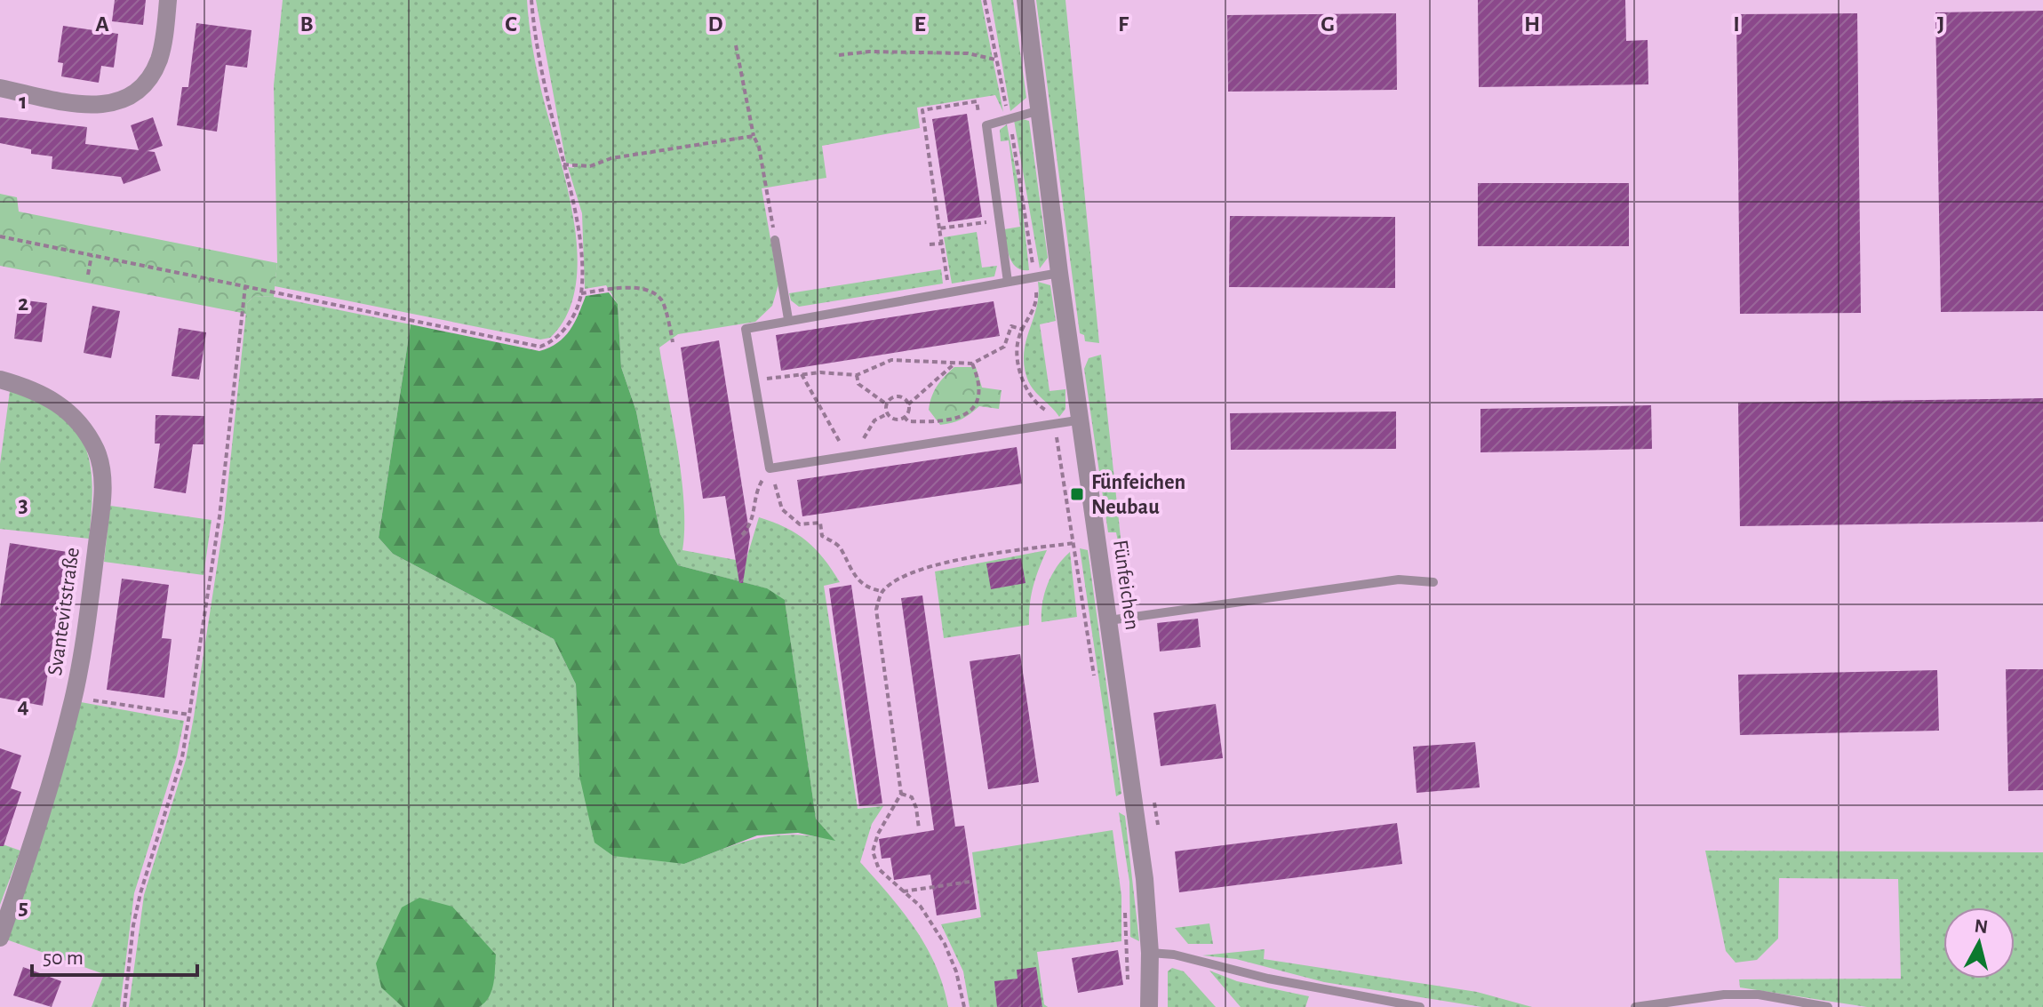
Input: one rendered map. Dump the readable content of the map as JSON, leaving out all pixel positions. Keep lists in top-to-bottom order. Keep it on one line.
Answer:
{"streets":{"street":["Fünfeichen","Svantevitstraße"]},"places":{"transit":["Fünfeichen Neubau"]},"scale_bar":"50 m","north":"top","grid":{"columns":["A","B","C","D","E","F","G","H","I","J"],"rows":["1","2","3","4","5"]}}
